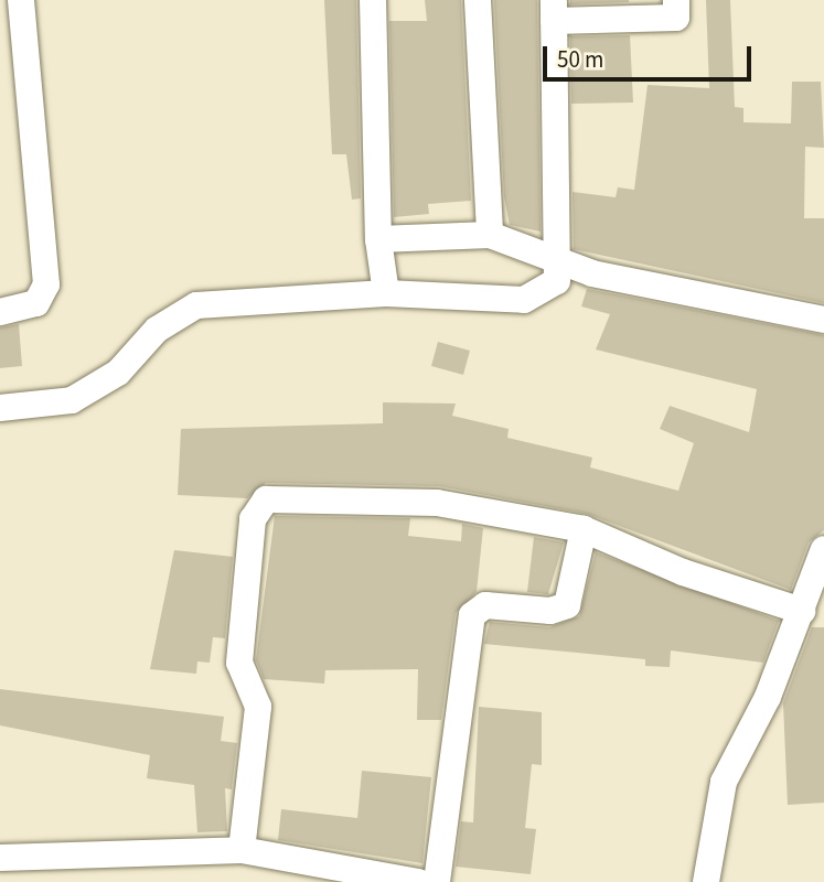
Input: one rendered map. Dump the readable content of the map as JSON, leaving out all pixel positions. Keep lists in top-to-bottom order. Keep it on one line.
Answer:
{"scale_bar":"50 m"}
